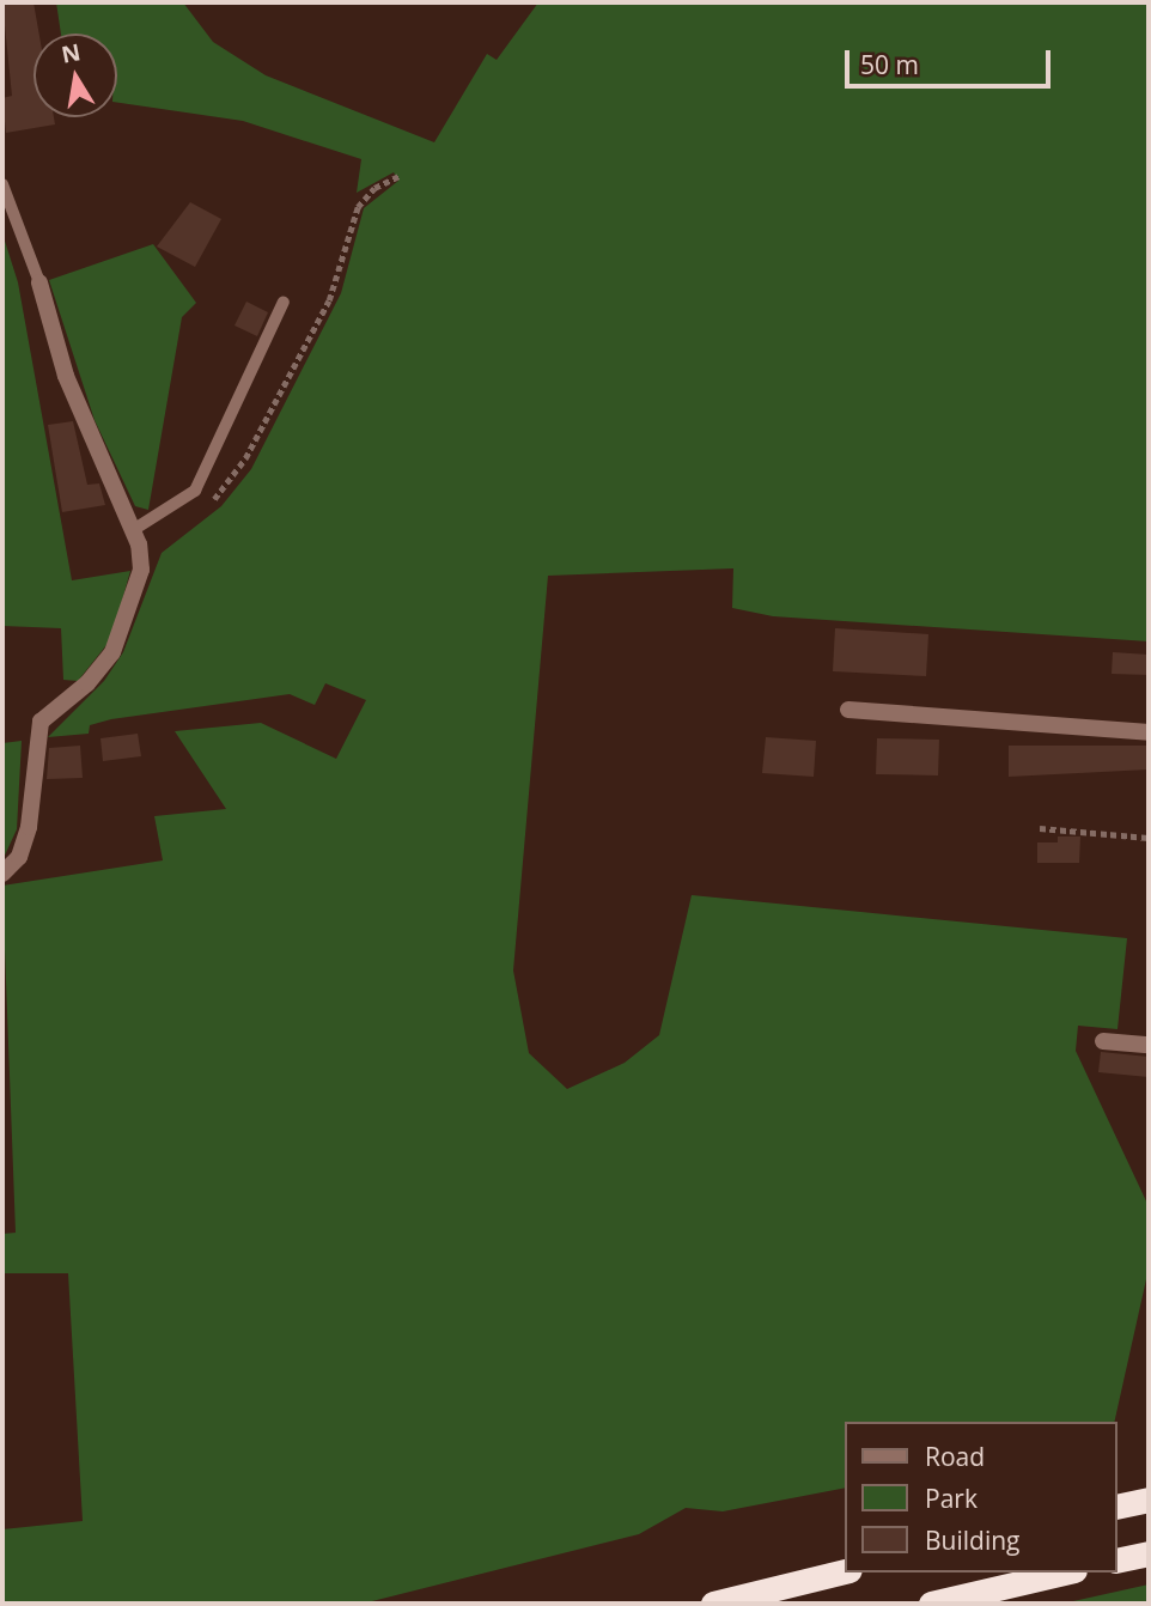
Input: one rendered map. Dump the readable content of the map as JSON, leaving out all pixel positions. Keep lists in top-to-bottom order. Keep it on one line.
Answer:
{"legend":["Road","Park","Building"],"scale_bar":"50 m","north":"top"}
